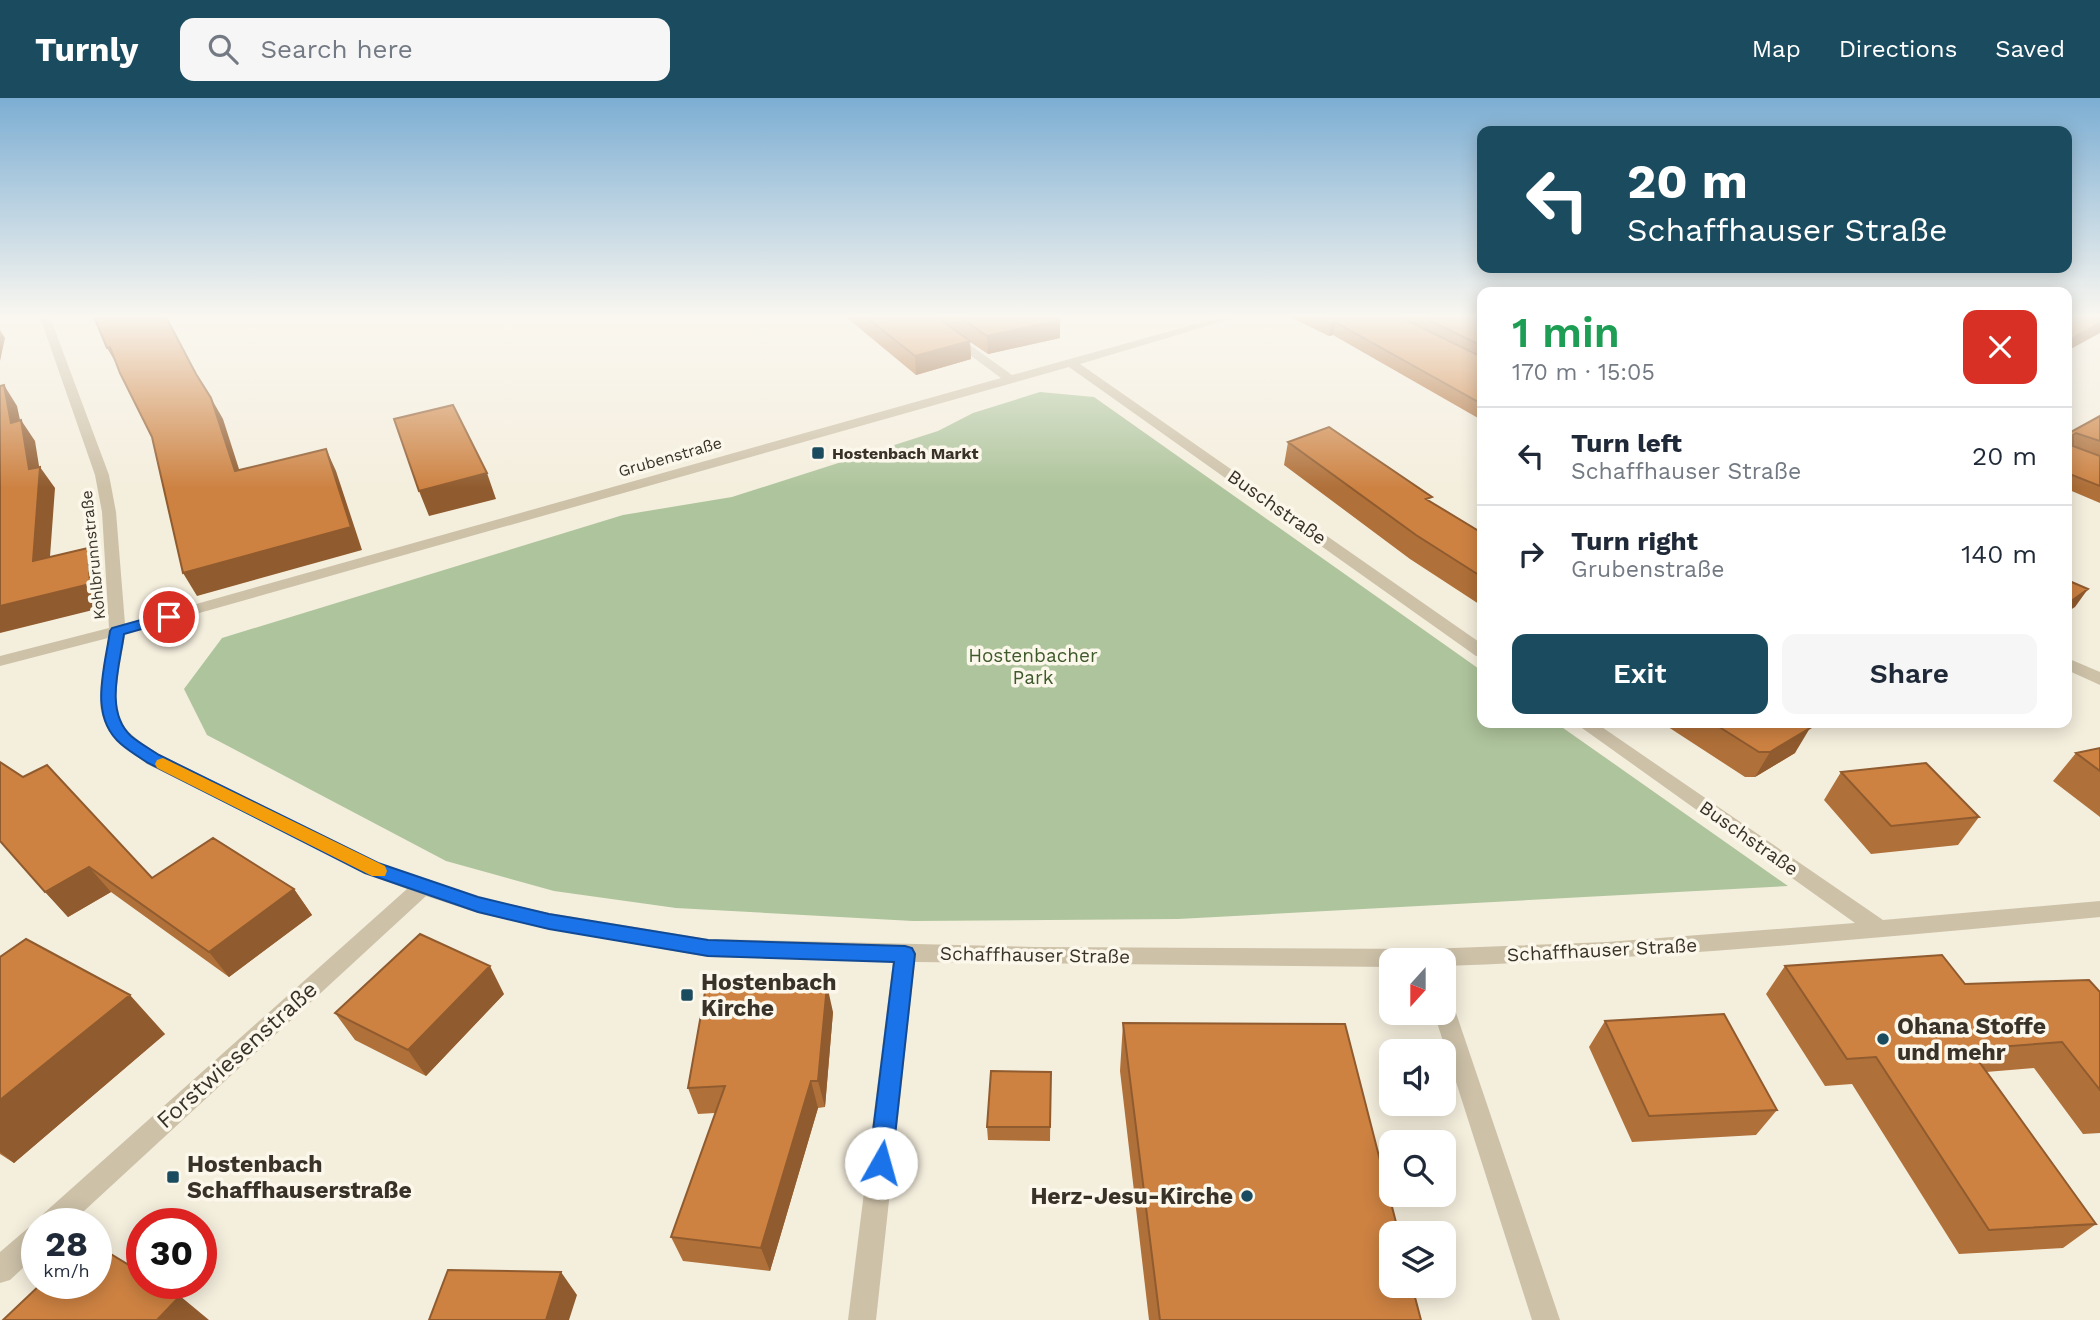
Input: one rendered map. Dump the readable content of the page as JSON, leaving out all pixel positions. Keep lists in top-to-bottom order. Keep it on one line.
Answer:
{"streets":{"street":["Grubenstraße","Buschstraße","Kohlbrunnstraße","Schaffhauser Straße","Forstwiesenstraße"]},"crossings":[["Grubenstraße","Kohlbrunnstraße"],["Grubenstraße","Schaffhauser Straße"],["Buschstraße","Schaffhauser Straße"],["Kohlbrunnstraße","Schaffhauser Straße"],["Schaffhauser Straße","Forstwiesenstraße"]],"parks":["Hostenbacher Park"],"places":{"transit":["Hostenbach Markt","Hostenbach Kirche","Hostenbach Schaffhauserstraße"],"other":["Ohana Stoffe und mehr","Herz-Jesu-Kirche"]},"north":"bottom","page":{"header":"Turnly","search":"Search here","nav":["Map","Directions","Saved"],"turn":["20 m","Schaffhauser Straße"],"heading":["1 min","170 m · 15:05"],"list":[{"name":"Turn left","note":"Schaffhauser Straße","value":"20 m"},{"name":"Turn right","note":"Grubenstraße","value":"140 m"}],"buttons":["Exit","Share"],"speed":"28 km/h","limit":"30"}}
